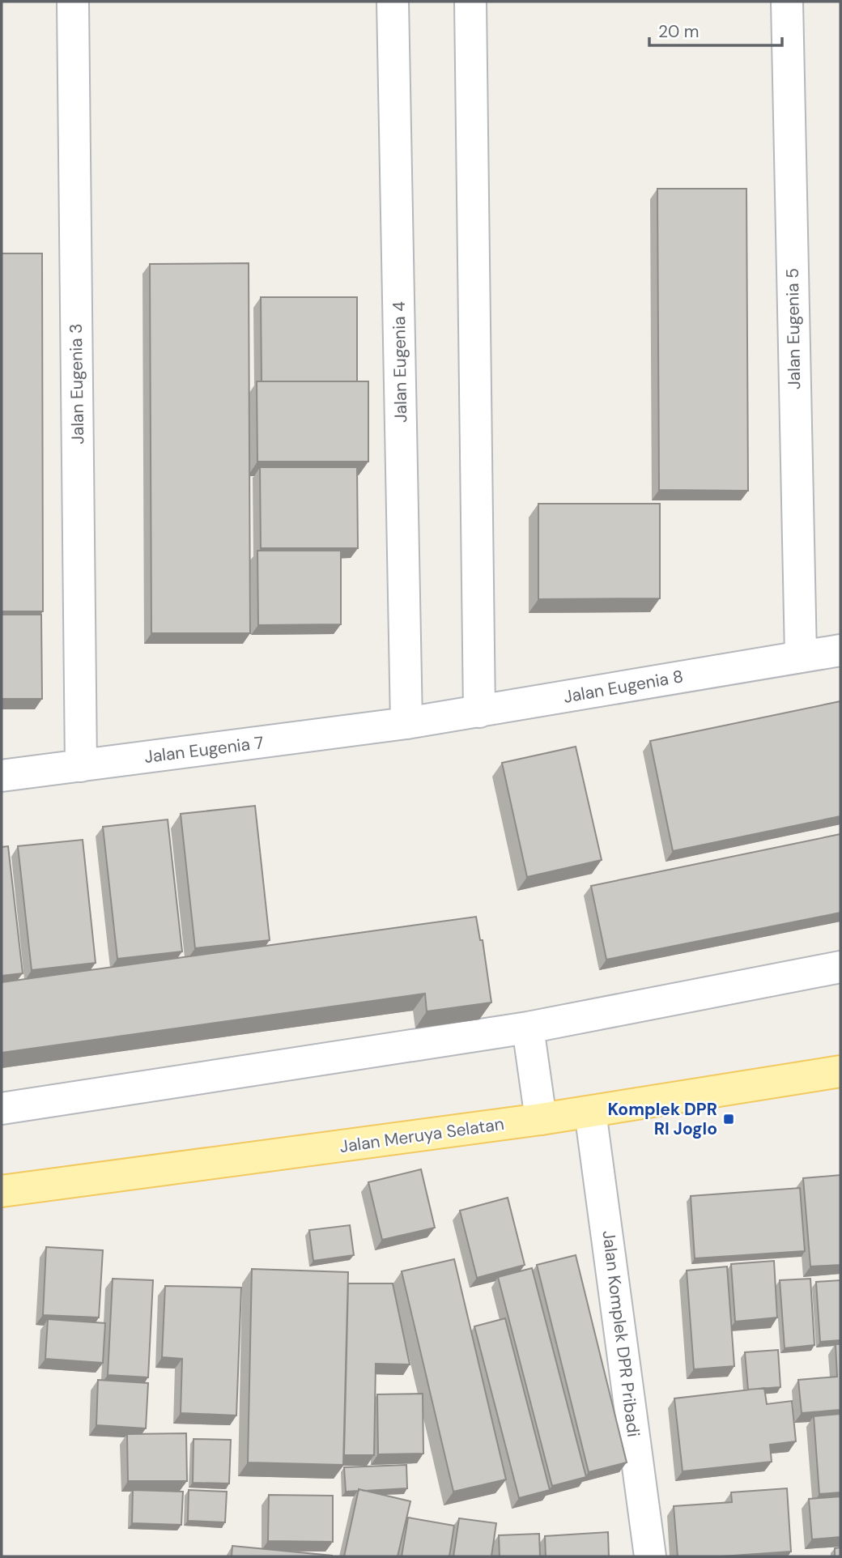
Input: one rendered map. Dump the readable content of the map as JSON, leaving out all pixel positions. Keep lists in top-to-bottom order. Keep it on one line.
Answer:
{"streets":{"main road":["Jalan Meruya Selatan"],"street":["Jalan Eugenia 5","Jalan Eugenia 4","Jalan Eugenia 3","Jalan Eugenia 8","Jalan Eugenia 7","Jalan Komplek DPR Pribadi"]},"crossings":[["Jalan Eugenia 5","Jalan Eugenia 8"],["Jalan Eugenia 4","Jalan Eugenia 8"],["Jalan Eugenia 4","Jalan Eugenia 7"],["Jalan Eugenia 3","Jalan Eugenia 7"],["Jalan Eugenia 8","Jalan Eugenia 7"],["Jalan Meruya Selatan","Jalan Komplek DPR Pribadi"]],"places":{"transit":["Komplek DPR RI Joglo"]},"scale_bar":"20 m"}
